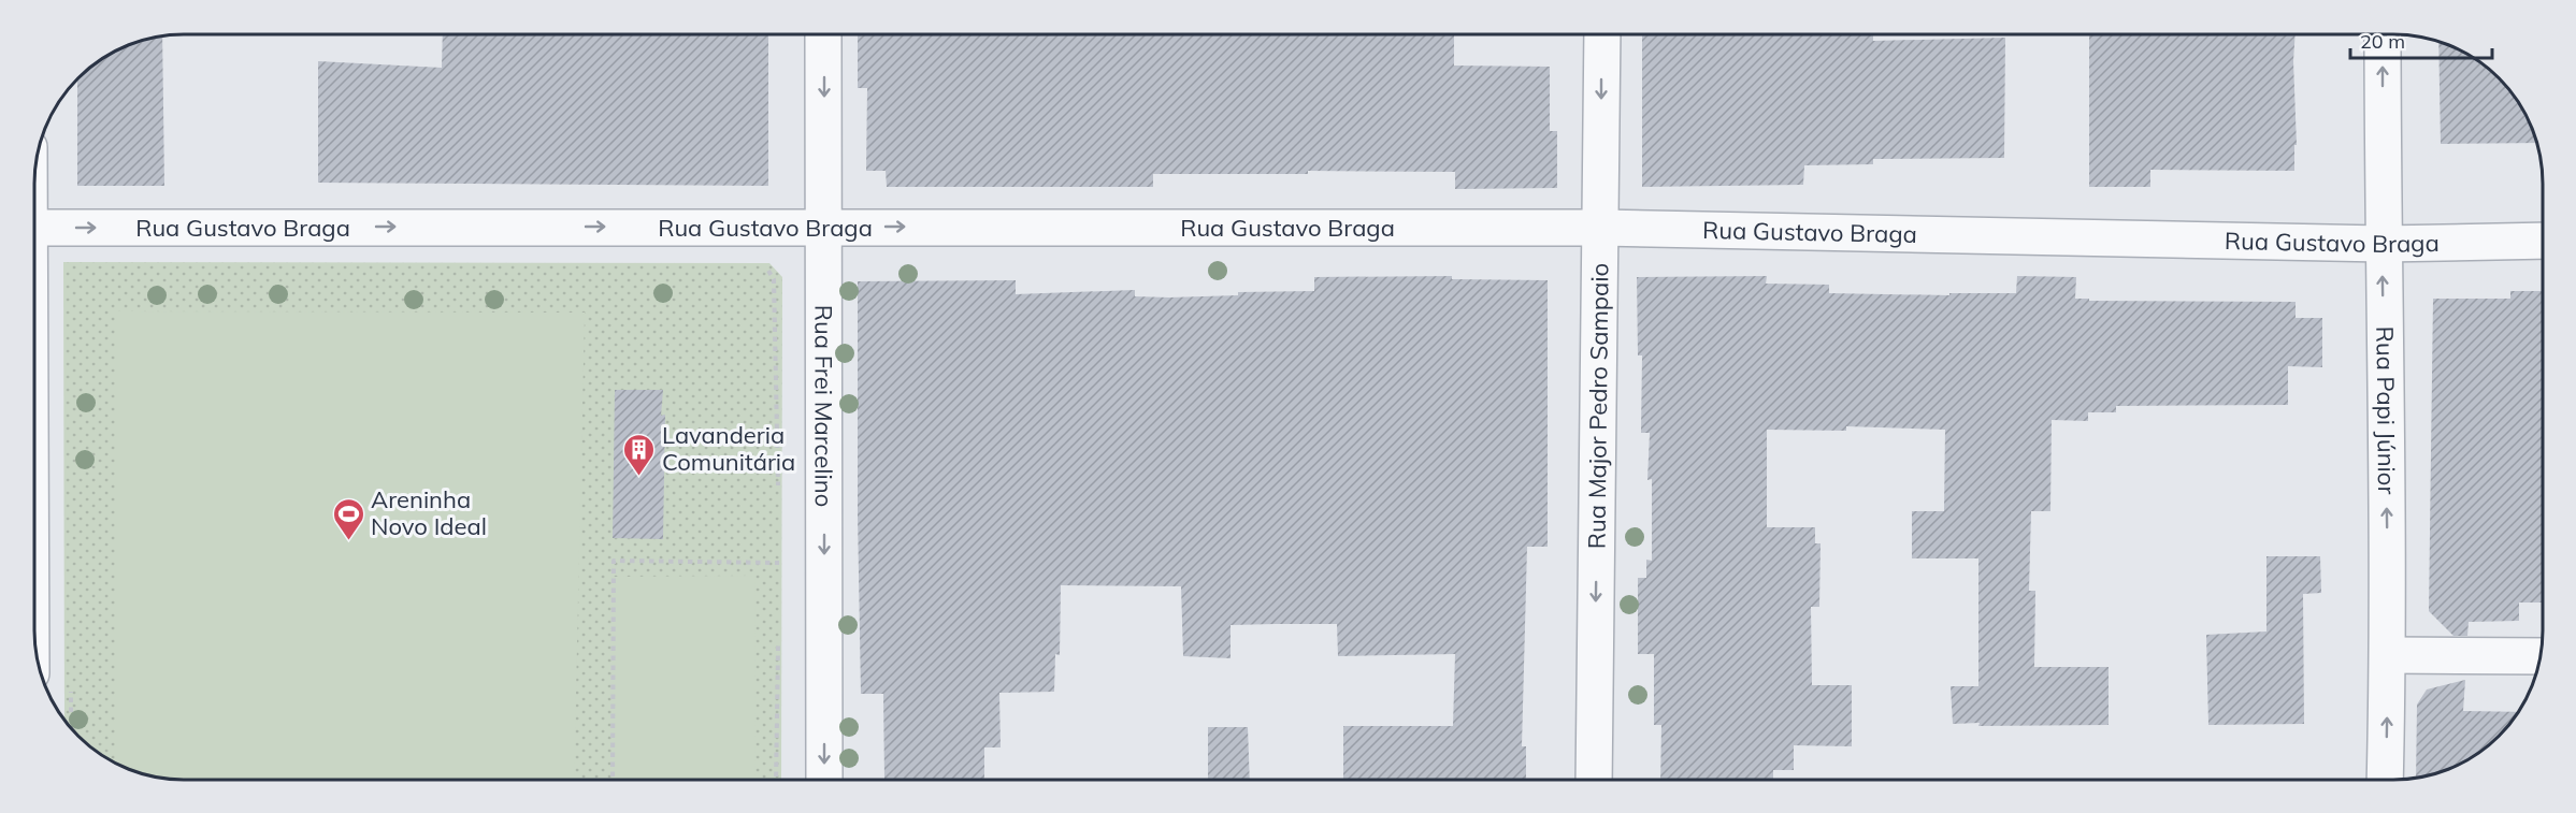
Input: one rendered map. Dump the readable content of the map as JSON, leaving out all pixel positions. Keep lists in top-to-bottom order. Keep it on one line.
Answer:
{"streets":{"street":["Rua Gustavo Braga","Rua Frei Marcelino","Rua Major Pedro Sampaio","Rua Papi Júnior"]},"crossings":[["Rua Gustavo Braga","Rua Frei Marcelino"],["Rua Gustavo Braga","Rua Major Pedro Sampaio"],["Rua Gustavo Braga","Rua Papi Júnior"]],"one_way":["Rua Gustavo Braga","Rua Frei Marcelino","Rua Major Pedro Sampaio","Rua Papi Júnior"],"places":{"building":["Lavanderia Comunitária"],"sports":["Areninha Novo Ideal"]},"scale_bar":"20 m"}
